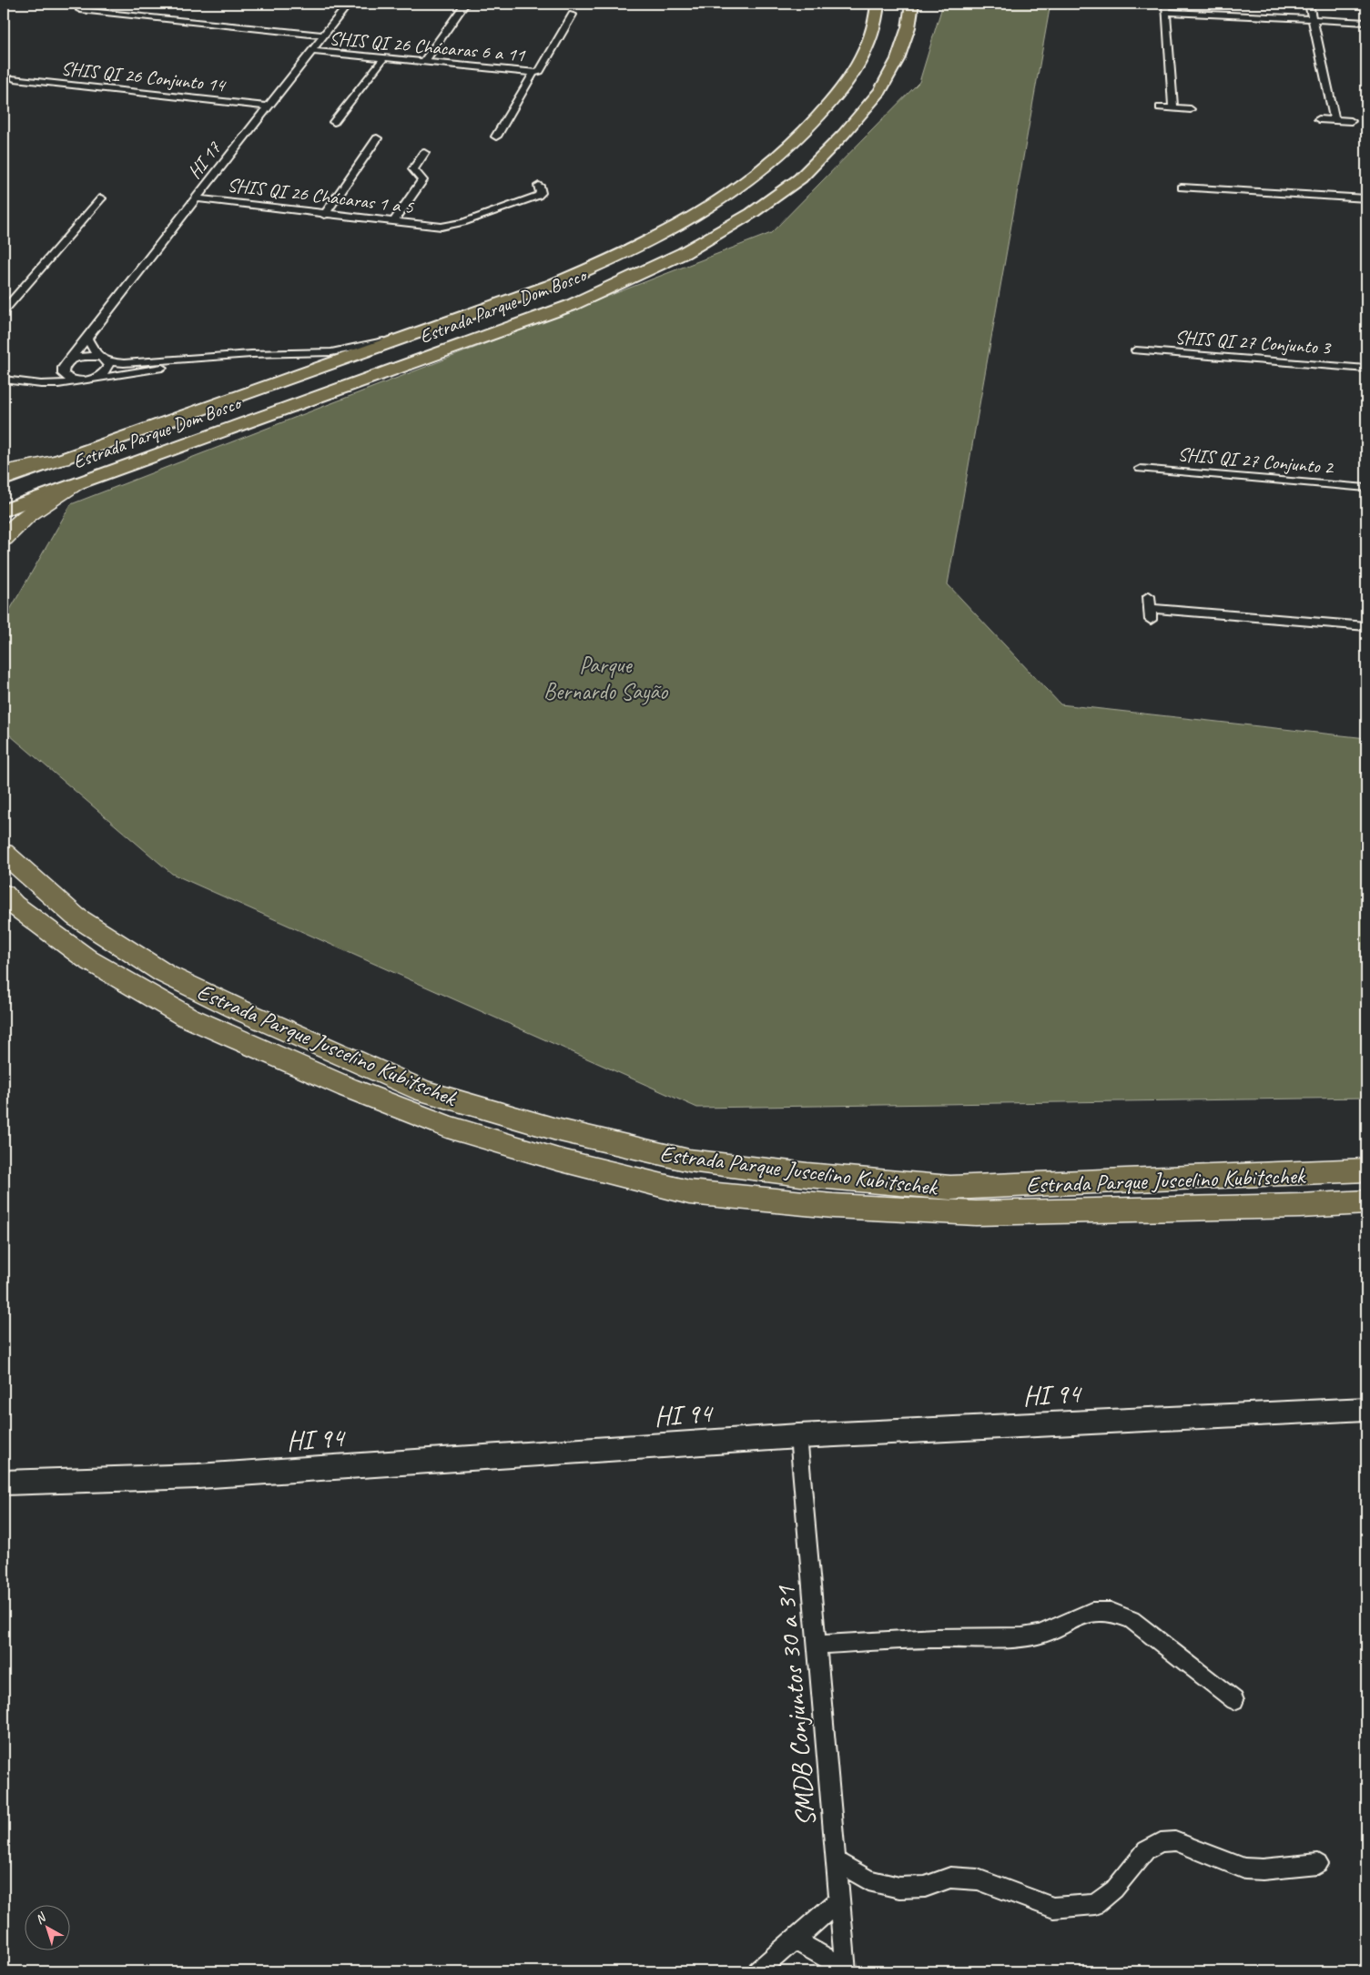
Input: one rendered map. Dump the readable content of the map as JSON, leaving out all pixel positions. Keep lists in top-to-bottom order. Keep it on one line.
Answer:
{"streets":{"highway":["Estrada Parque Juscelino Kubitschek"],"main road":["Estrada Parque Dom Bosco"],"street":["SHIS QI 26 Chácaras 6 a 11","SHIS QI 26 Conjunto 14","HI 17","SHIS QI 26 Chácaras 1 a 5","SHIS QI 27 Conjunto 3","SHIS QI 27 Conjunto 2","HI 94","SMDB Conjuntos 30 a 31"]},"crossings":[["SHIS QI 26 Chácaras 6 a 11","HI 17"],["SHIS QI 26 Conjunto 14","HI 17"],["HI 17","SHIS QI 26 Chácaras 1 a 5"],["HI 94","SMDB Conjuntos 30 a 31"]],"parks":["Parque Bernardo Sayão"],"north":"top left"}
